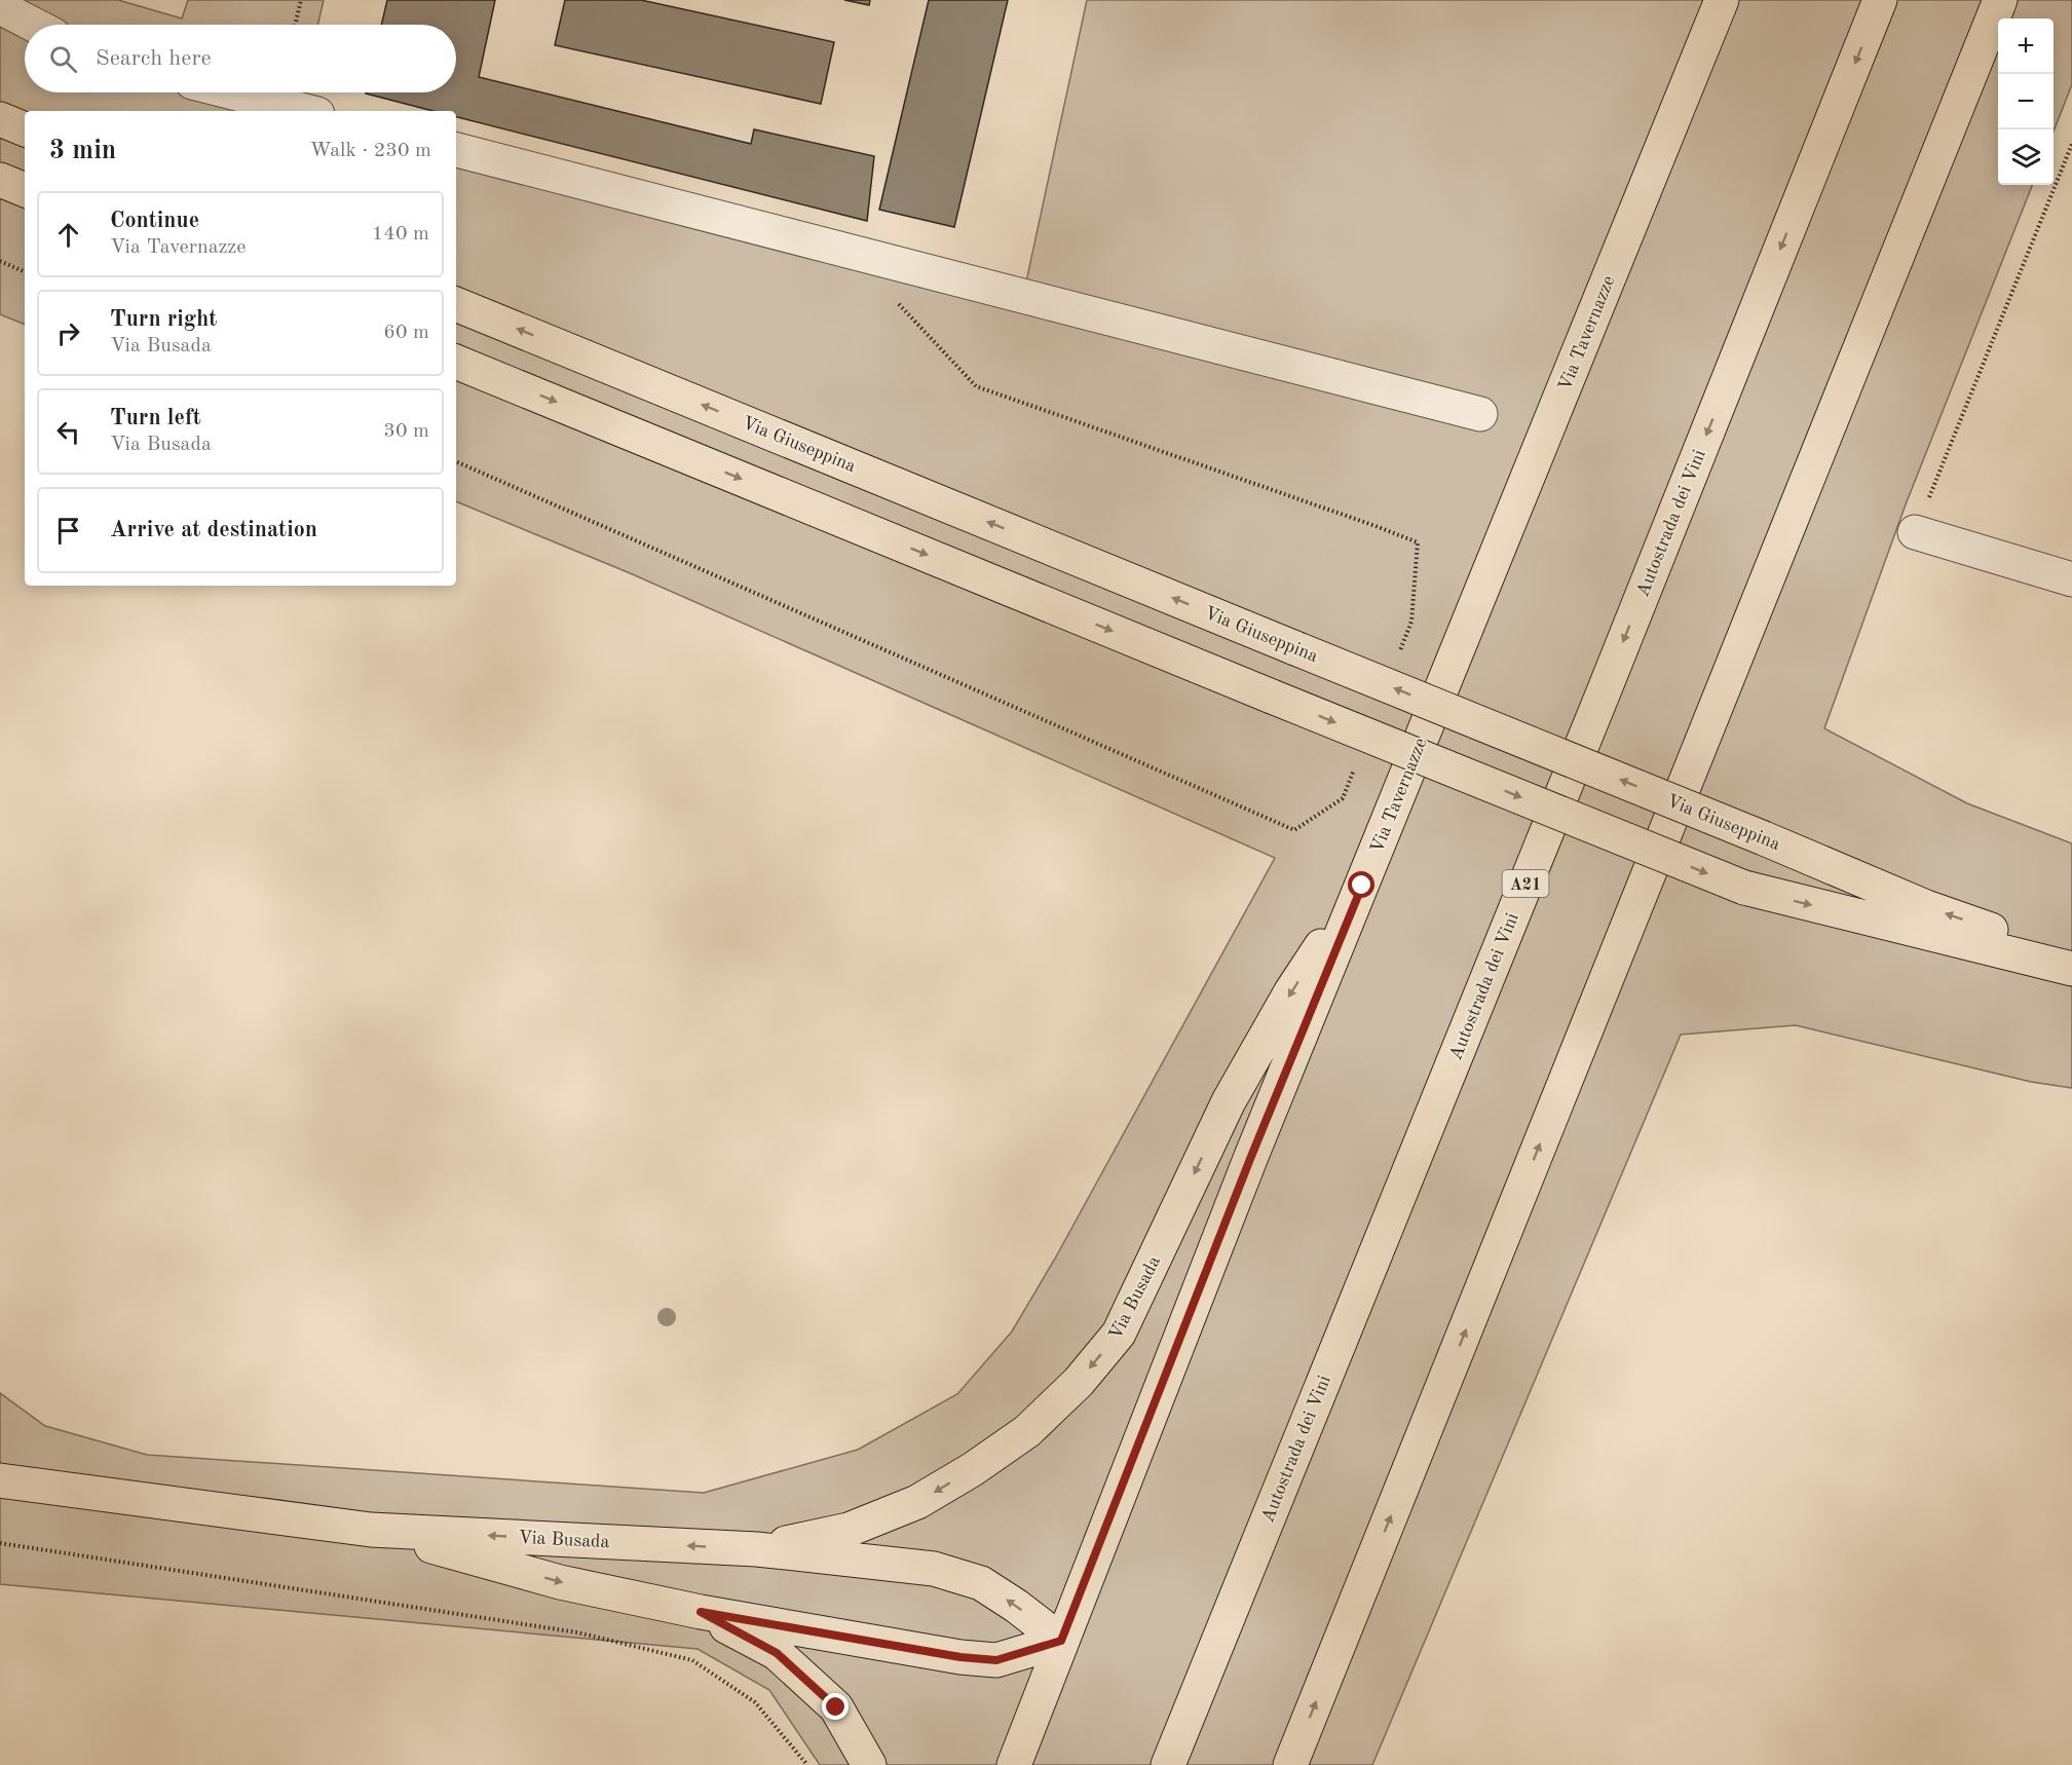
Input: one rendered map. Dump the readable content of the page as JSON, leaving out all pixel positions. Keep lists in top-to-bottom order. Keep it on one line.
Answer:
{"streets":{"main road":["Via Tavernazze","Via Giuseppina","Autostrada dei Vini","A21","Via Busada"]},"crossings":[["Via Tavernazze","Via Busada"]],"page":{"map_buttons":["+","−"],"search":"Search here","heading":["3 min","Walk · 230 m"],"list":[["Continue","Via Tavernazze","140 m"],["Turn right","Via Busada","60 m"],["Turn left","Via Busada","30 m"],"Arrive at destination"]}}
